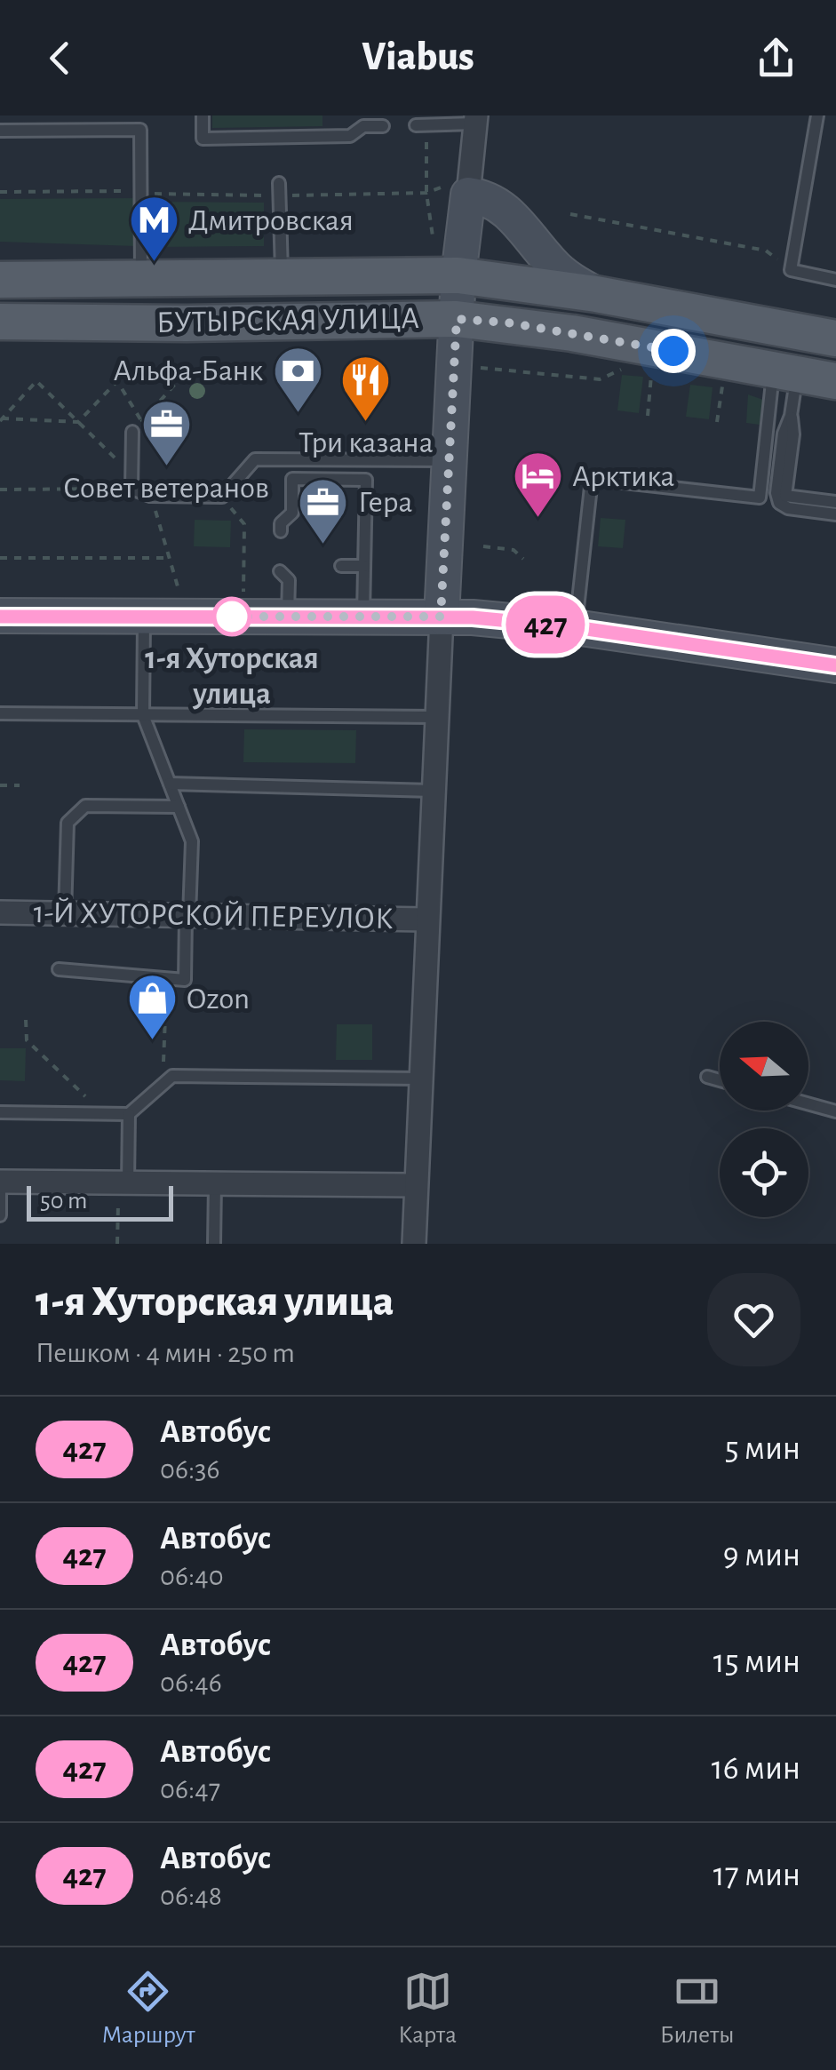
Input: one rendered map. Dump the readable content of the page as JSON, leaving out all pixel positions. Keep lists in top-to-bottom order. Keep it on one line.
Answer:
{"streets":{"main road":["БУТЫРСКАЯ УЛИЦА"],"street":["1-Й ХУТОРСКОЙ ПЕРЕУЛОК"]},"places":{"metro station":["Дмитровская"],"bank":["Альфа-Банк"],"restaurant":["Три казана"],"office":["Совет ветеранов","Гера"],"hotel":["Арктика"],"other":["1-я Хуторская улица"],"shop":["Ozon"]},"lines":["bus line 427"],"scale_bar":"50 m","north":"left","page":{"header":"Viabus","on_map":"427","scale":"50 m","heading":["1-я Хуторская улица","Пешком · 4 мин · 250 m"],"list":[{"mark":"427","name":"Автобус","note":"06:36","value":"5 мин"},{"mark":"427","name":"Автобус","note":"06:40","value":"9 мин"},{"mark":"427","name":"Автобус","note":"06:46","value":"15 мин"},{"mark":"427","name":"Автобус","note":"06:47","value":"16 мин"},{"mark":"427","name":"Автобус","note":"06:48","value":"17 мин"}],"tabs":["Маршрут","Карта","Билеты"]}}
